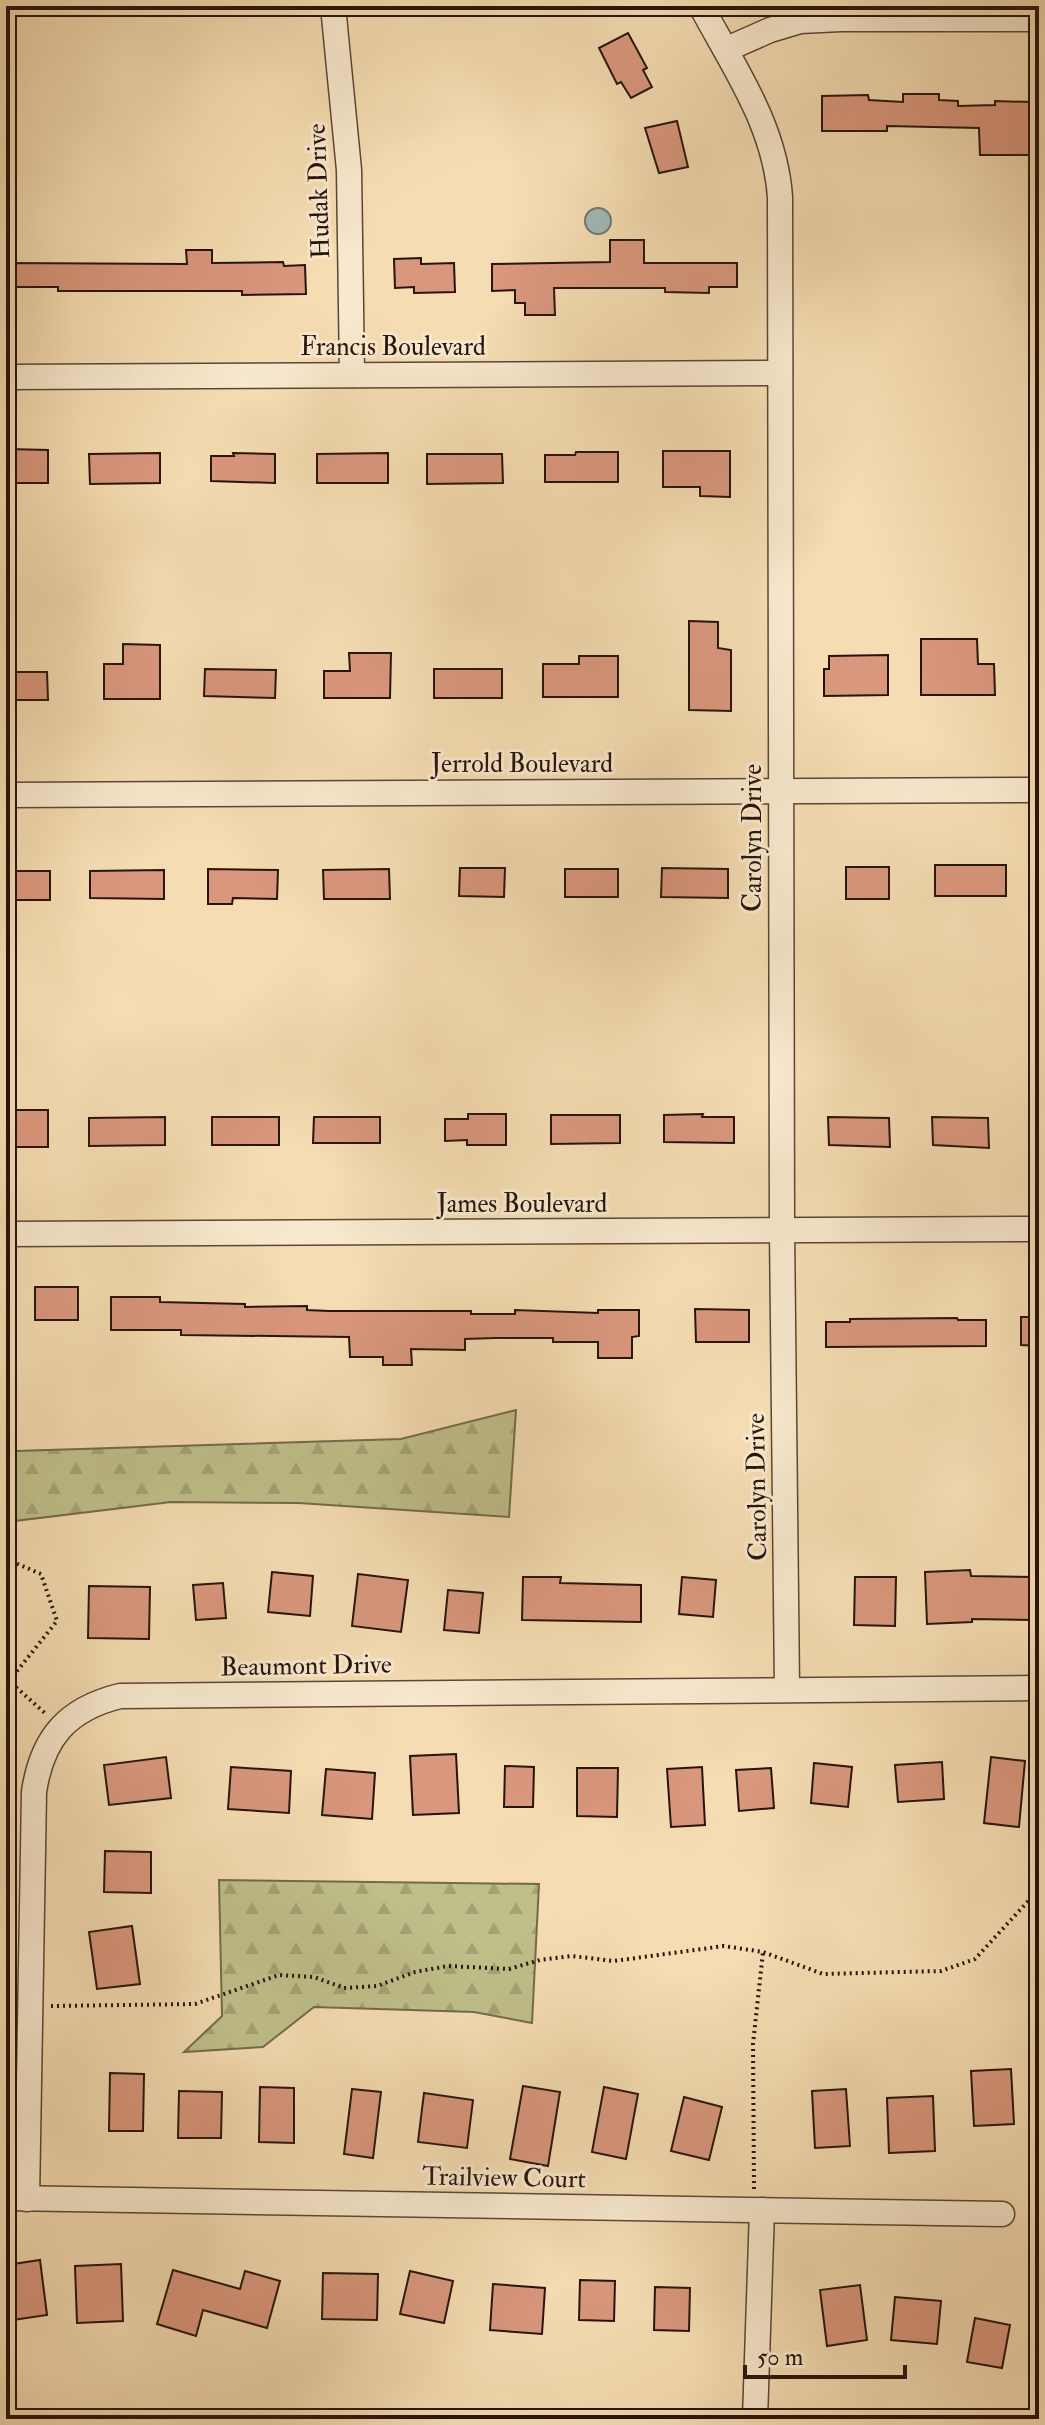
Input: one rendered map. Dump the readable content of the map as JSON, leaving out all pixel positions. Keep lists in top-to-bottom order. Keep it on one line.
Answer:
{"streets":{"street":["Hudak Drive","Francis Boulevard","Jerrold Boulevard","Carolyn Drive","James Boulevard","Beaumont Drive","Trailview Court"]},"crossings":[["Hudak Drive","Francis Boulevard"],["Francis Boulevard","Carolyn Drive"],["Jerrold Boulevard","Carolyn Drive"],["Carolyn Drive","James Boulevard"],["Carolyn Drive","Beaumont Drive"],["Beaumont Drive","Trailview Court"]],"scale_bar":"50 m"}
